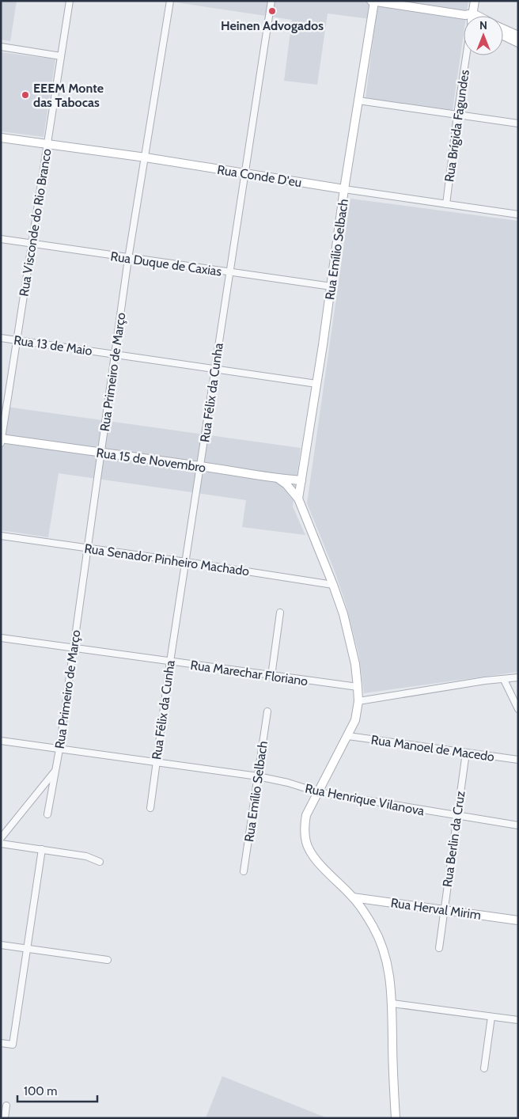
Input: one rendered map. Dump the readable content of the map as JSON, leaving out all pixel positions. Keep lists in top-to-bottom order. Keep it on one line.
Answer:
{"streets":{"main road":["Rua Brígida Fagundes","Rua Conde D'eu","Rua Emílio Selbach","Rua 15 de Novembro","Rua Herval Mirim"],"street":["Rua Visconde do Rio Branco","Rua Duque de Caxias","Rua 13 de Maio","Rua Primeiro de Março","Rua Félix da Cunha","Rua Senador Pinheiro Machado","Rua Marechar Floriano","Rua Manoel de Macedo","Rua Henrique Vilanova","Rua Berlin da Cruz"]},"crossings":[["Rua Brígida Fagundes","Rua Conde D'eu"],["Rua Conde D'eu","Rua Visconde do Rio Branco"],["Rua Conde D'eu","Rua Emílio Selbach"],["Rua Conde D'eu","Rua Primeiro de Março"],["Rua Conde D'eu","Rua Félix da Cunha"],["Rua Visconde do Rio Branco","Rua Duque de Caxias"],["Rua Visconde do Rio Branco","Rua 13 de Maio"],["Rua Visconde do Rio Branco","Rua 15 de Novembro"],["Rua Emílio Selbach","Rua Duque de Caxias"],["Rua Emílio Selbach","Rua 13 de Maio"],["Rua Emílio Selbach","Rua 15 de Novembro"],["Rua Emílio Selbach","Rua Henrique Vilanova"],["Rua Duque de Caxias","Rua Primeiro de Março"],["Rua Duque de Caxias","Rua Félix da Cunha"],["Rua 13 de Maio","Rua Primeiro de Março"],["Rua 13 de Maio","Rua Félix da Cunha"],["Rua Primeiro de Março","Rua 15 de Novembro"],["Rua Primeiro de Março","Rua Senador Pinheiro Machado"],["Rua Primeiro de Março","Rua Marechar Floriano"],["Rua Primeiro de Março","Rua Henrique Vilanova"],["Rua Félix da Cunha","Rua 15 de Novembro"],["Rua Félix da Cunha","Rua Senador Pinheiro Machado"],["Rua Félix da Cunha","Rua Marechar Floriano"],["Rua Félix da Cunha","Rua Henrique Vilanova"],["Rua Manoel de Macedo","Rua Berlin da Cruz"],["Rua Henrique Vilanova","Rua Berlin da Cruz"],["Rua Berlin da Cruz","Rua Herval Mirim"]],"places":["Heinen Advogados","EEEM Monte das Tabocas"],"scale_bar":"100 m","north":"top"}
